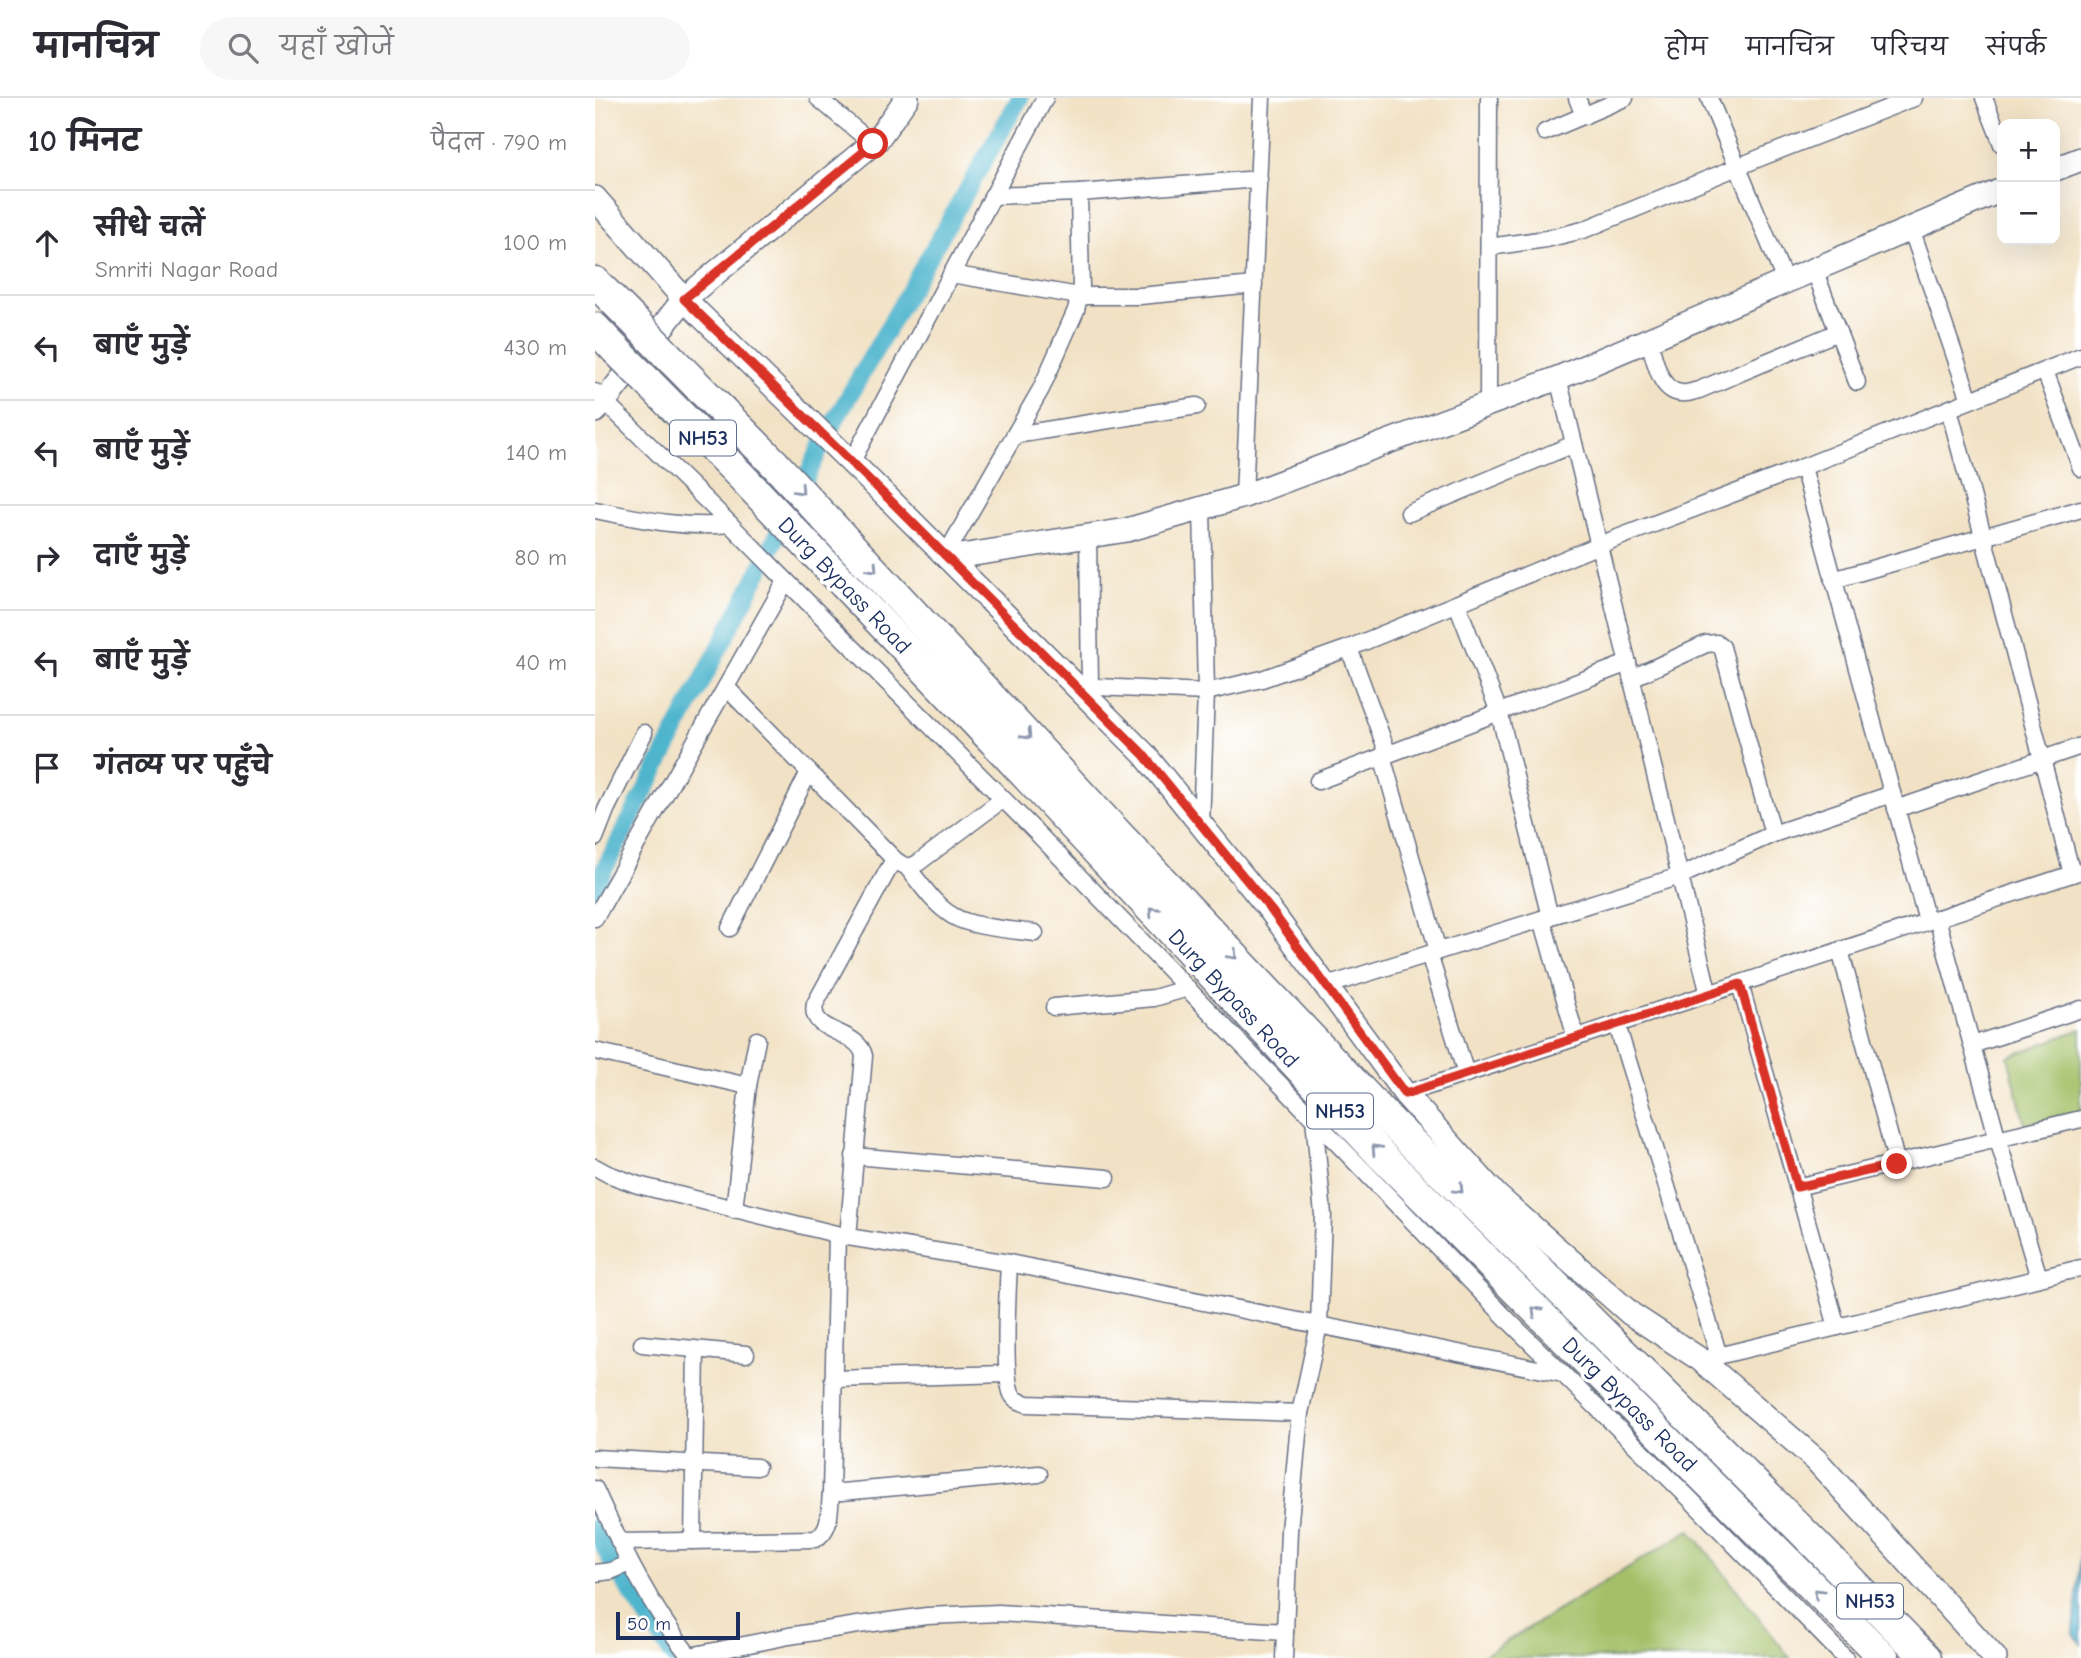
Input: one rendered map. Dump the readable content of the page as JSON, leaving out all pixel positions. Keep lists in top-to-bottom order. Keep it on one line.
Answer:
{"streets":{"highway":["NH53","Durg Bypass Road"]},"scale_bar":"50 m","page":{"header":"मानचित्र","search":"यहाँ खोजें","nav":["होम","मानचित्र","परिचय","संपर्क"],"heading":["10 मिनट","पैदल · 790 m"],"map_buttons":["+","−"],"list":[["सीधे चलें","Smriti Nagar Road","100 m"],["बाएँ मुड़ें","430 m"],["बाएँ मुड़ें","140 m"],["दाएँ मुड़ें","80 m"],["बाएँ मुड़ें","40 m"],"गंतव्य पर पहुँचे"],"scale":"50 m"}}
